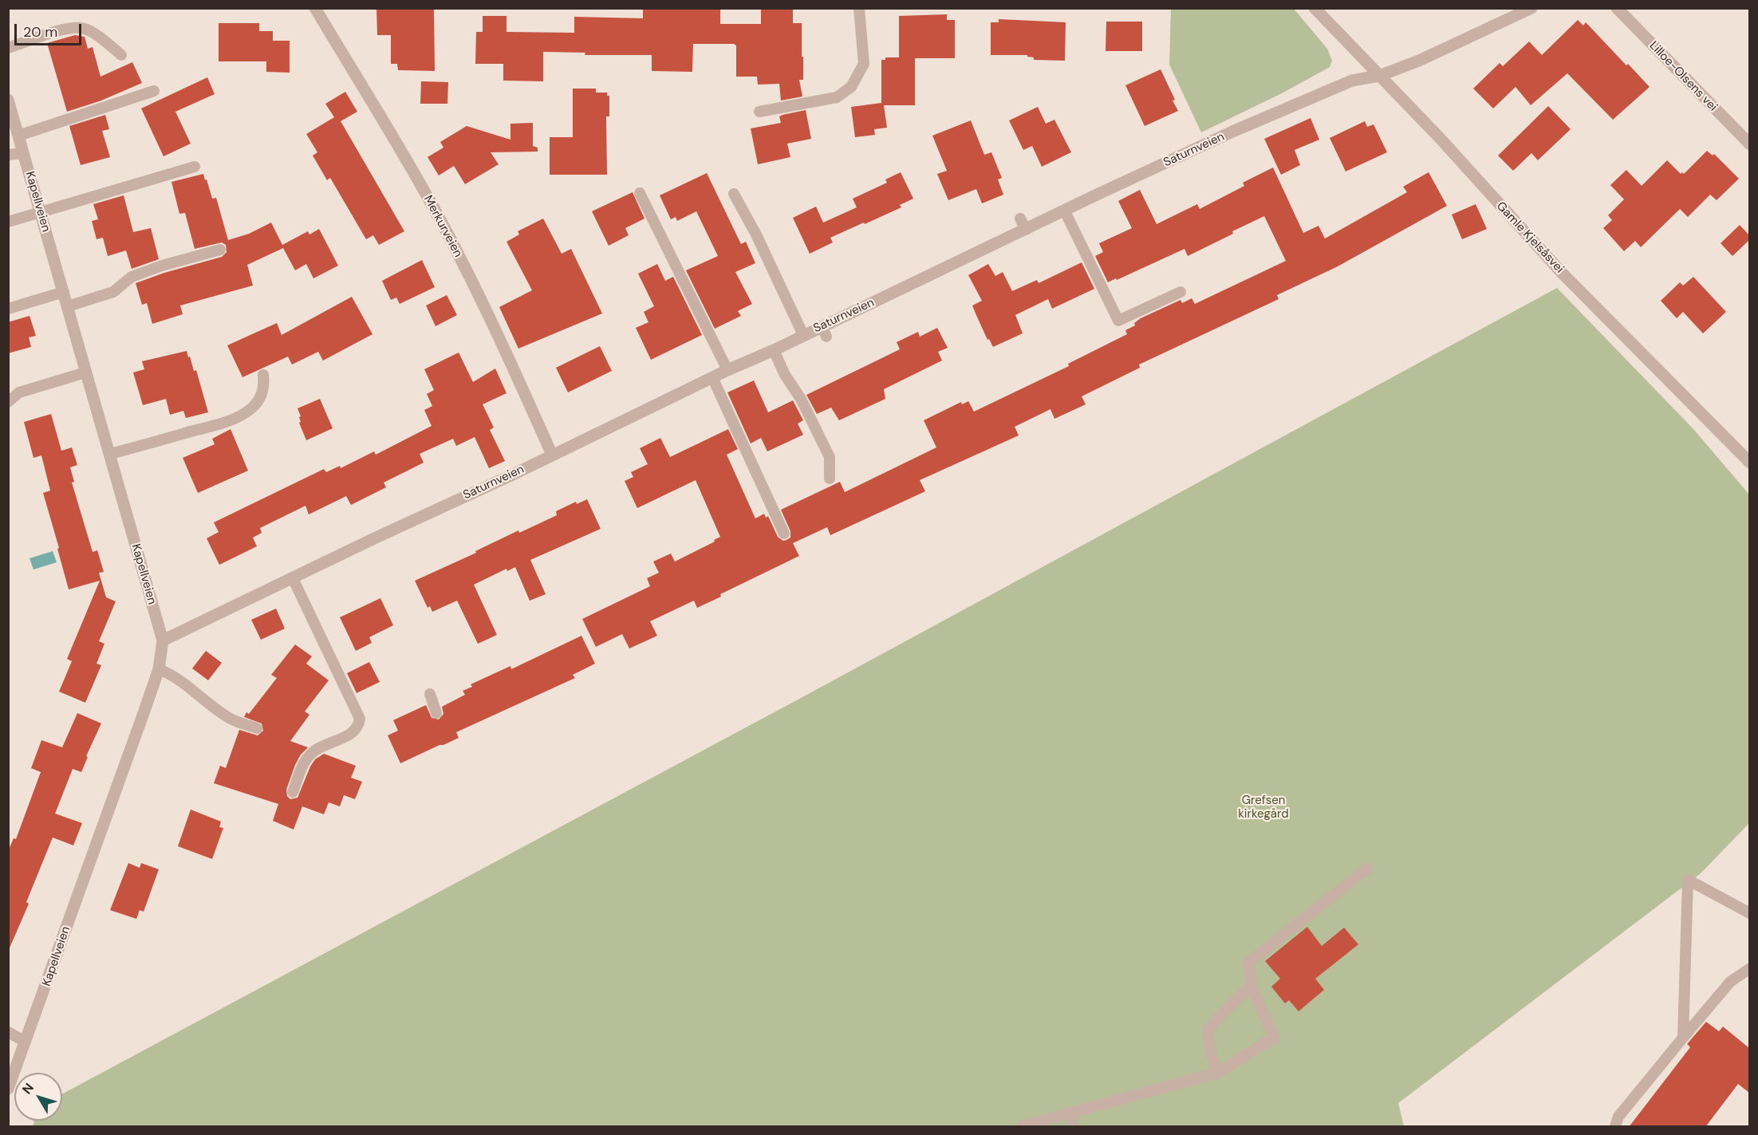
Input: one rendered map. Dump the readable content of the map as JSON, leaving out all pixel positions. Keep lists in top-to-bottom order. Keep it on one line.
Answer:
{"streets":{"street":["Lilloe-Olsens vei","Saturnveien","Kapellveien","Merkurveien","Gamle Kjelsåsvei"]},"crossings":[["Saturnveien","Kapellveien"],["Saturnveien","Merkurveien"],["Saturnveien","Gamle Kjelsåsvei"]],"parks":["Grefsen kirkegård"],"scale_bar":"20 m","north":"top left"}
